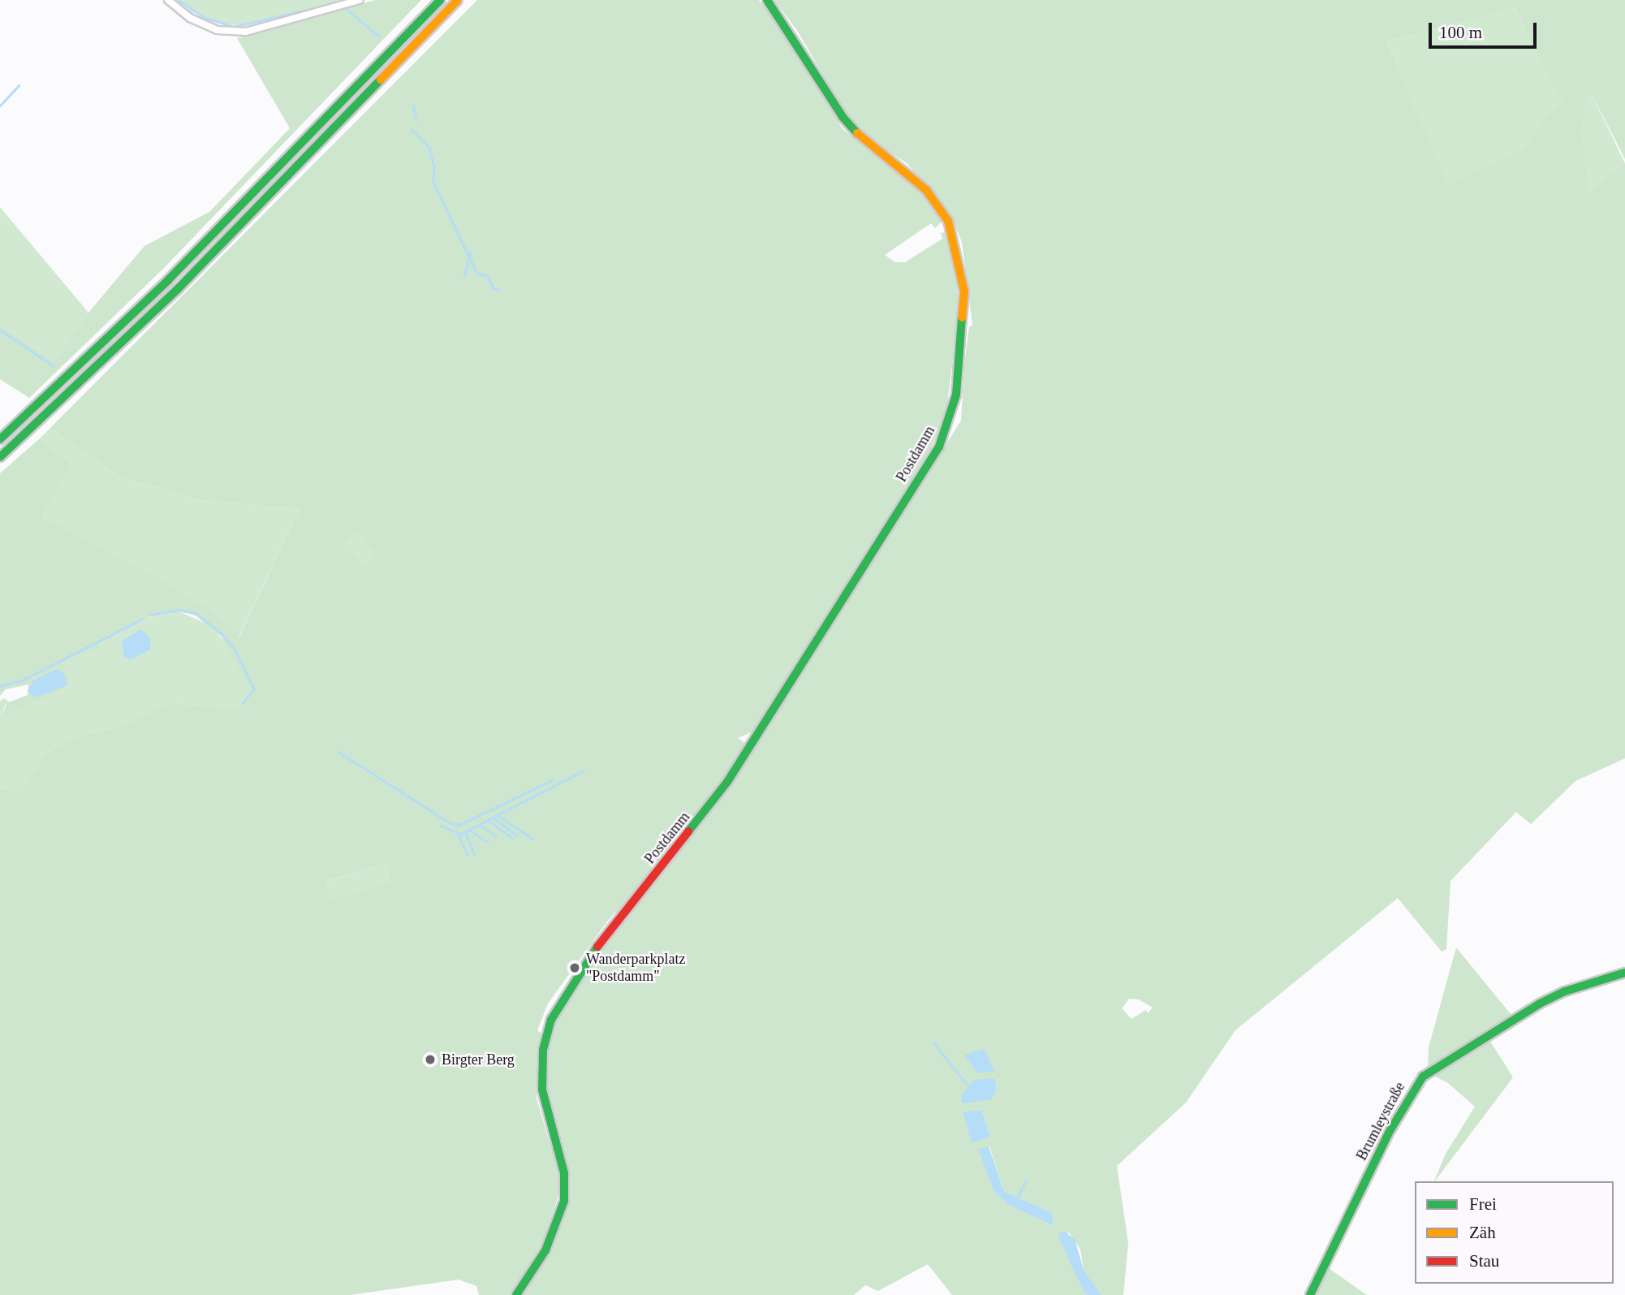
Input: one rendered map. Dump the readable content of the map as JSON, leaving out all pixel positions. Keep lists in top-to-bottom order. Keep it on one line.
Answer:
{"streets":{"main road":["Postdamm","Brumleystraße"]},"places":["Wanderparkplatz \"Postdamm\"","Birgter Berg"],"legend":["Frei","Zäh","Stau"],"scale_bar":"100 m"}
